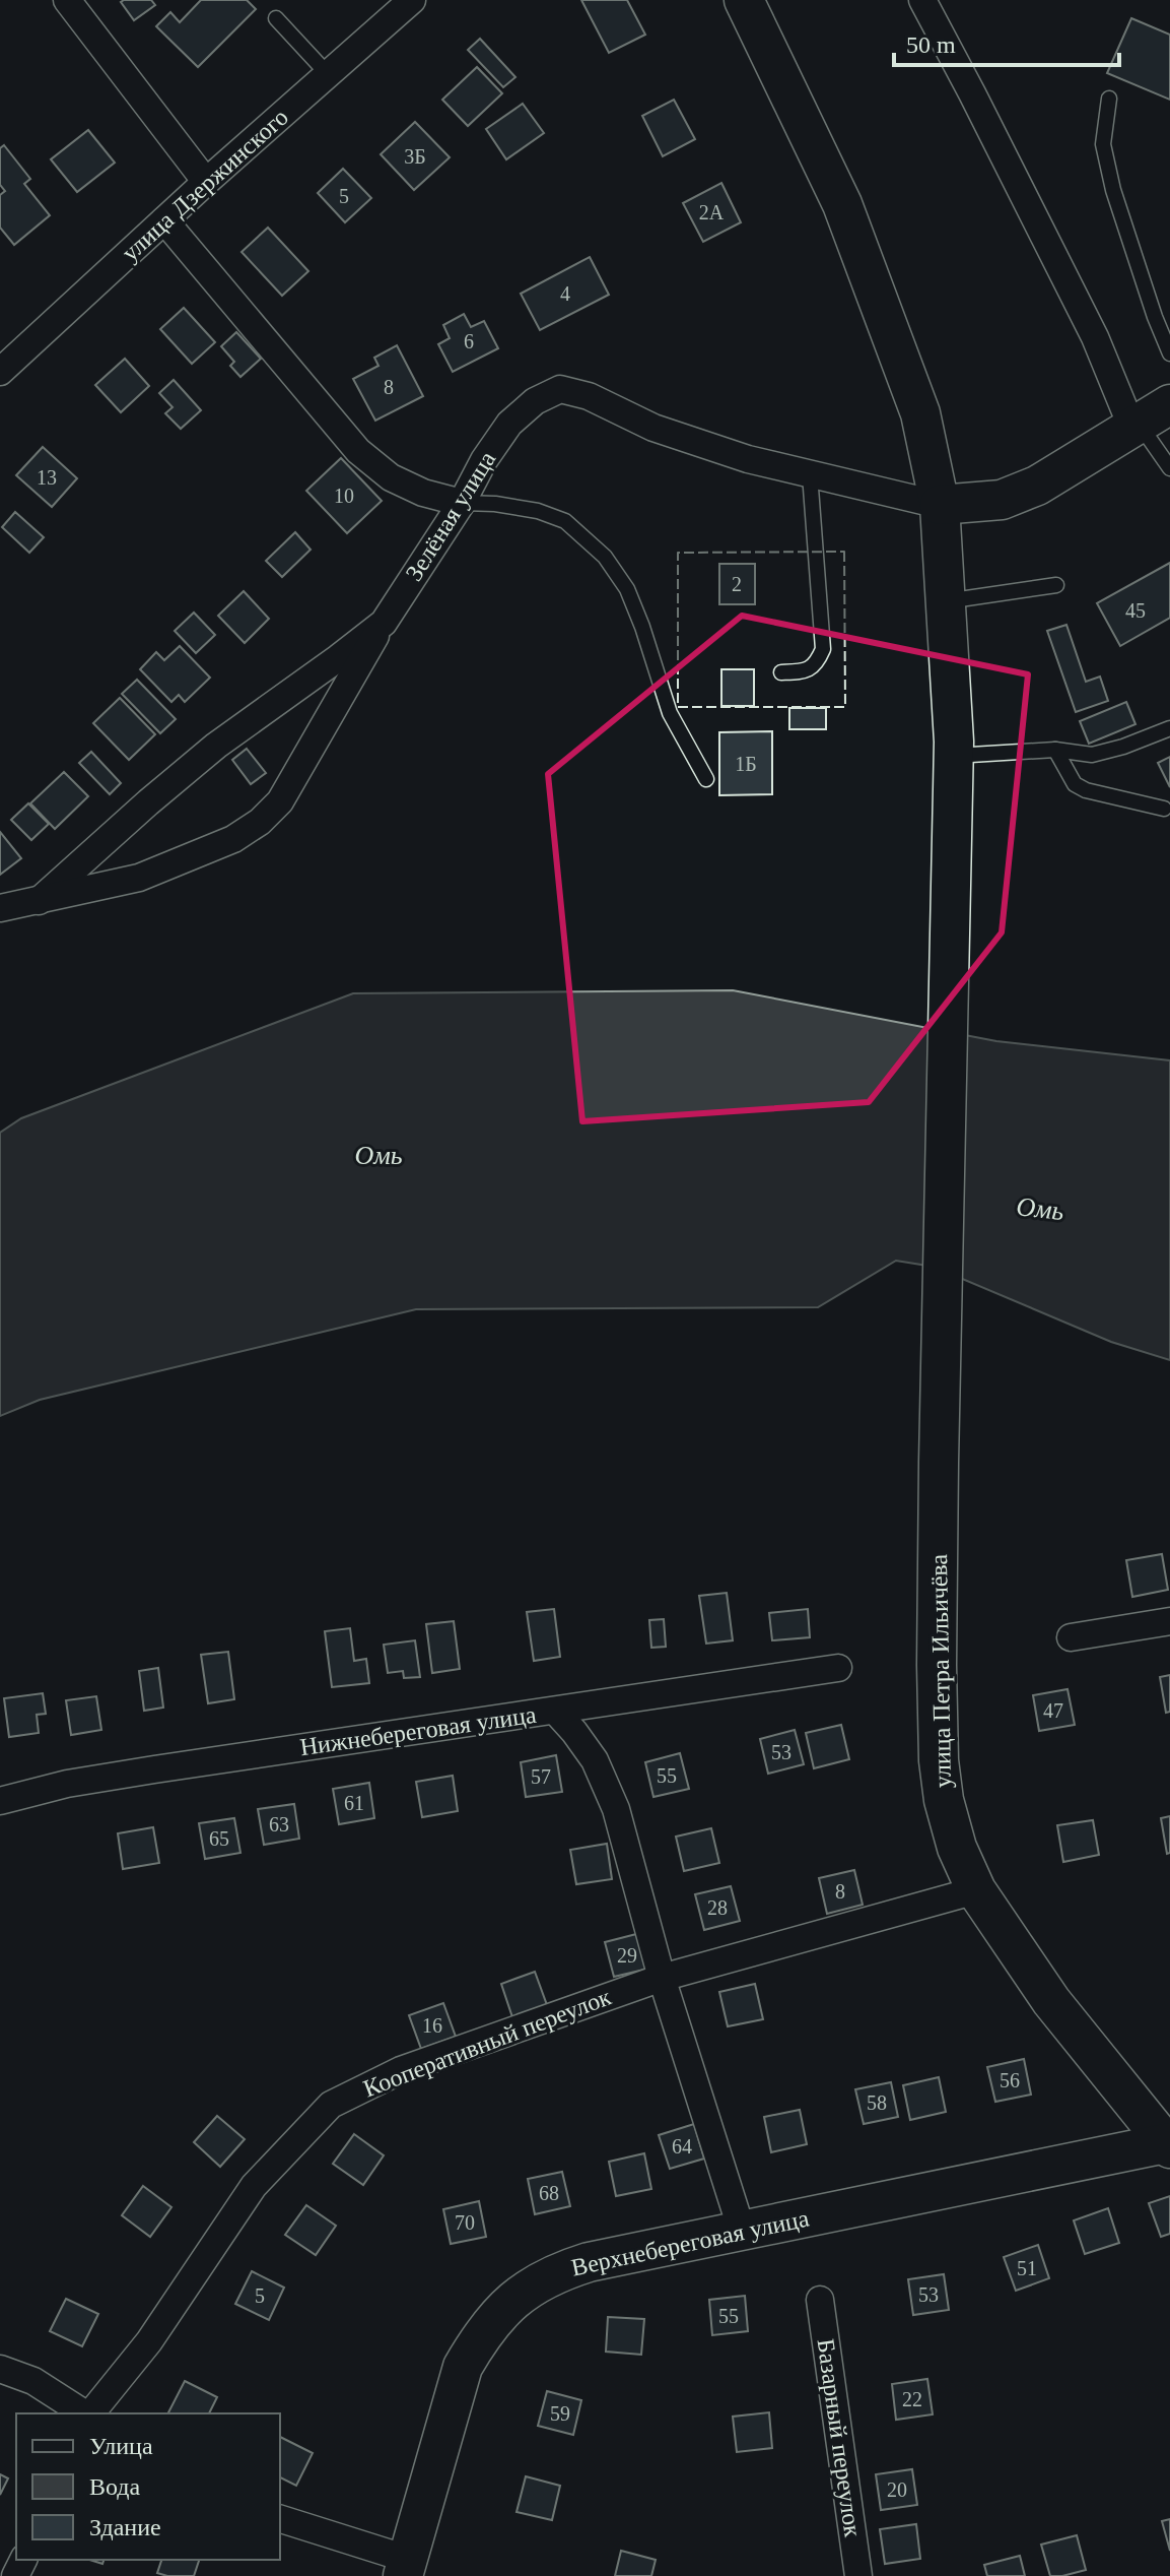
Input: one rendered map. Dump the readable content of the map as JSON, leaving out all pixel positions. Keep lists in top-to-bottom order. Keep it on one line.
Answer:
{"streets":{"main road":["улица Петра Ильичёва","Верхнебереговая улица"],"street":["улица Дзержинского","Зелёная улица","Нижнебереговая улица","Кооперативный переулок","Базарный переулок"]},"crossings":[["Зелёная улица","улица Петра Ильичёва"],["улица Петра Ильичёва","Кооперативный переулок"],["улица Петра Ильичёва","Верхнебереговая улица"]],"water":["Омь"],"house_numbers":["3Б","5","2А","4","6","8","13","10","2","45","1Б","47","53","55","57","61","63","65","8","28","29","16","56","58","64","68","70","51","53","5","55","22","59","20"],"legend":["Улица","Вода","Здание"],"scale_bar":"50 m"}
